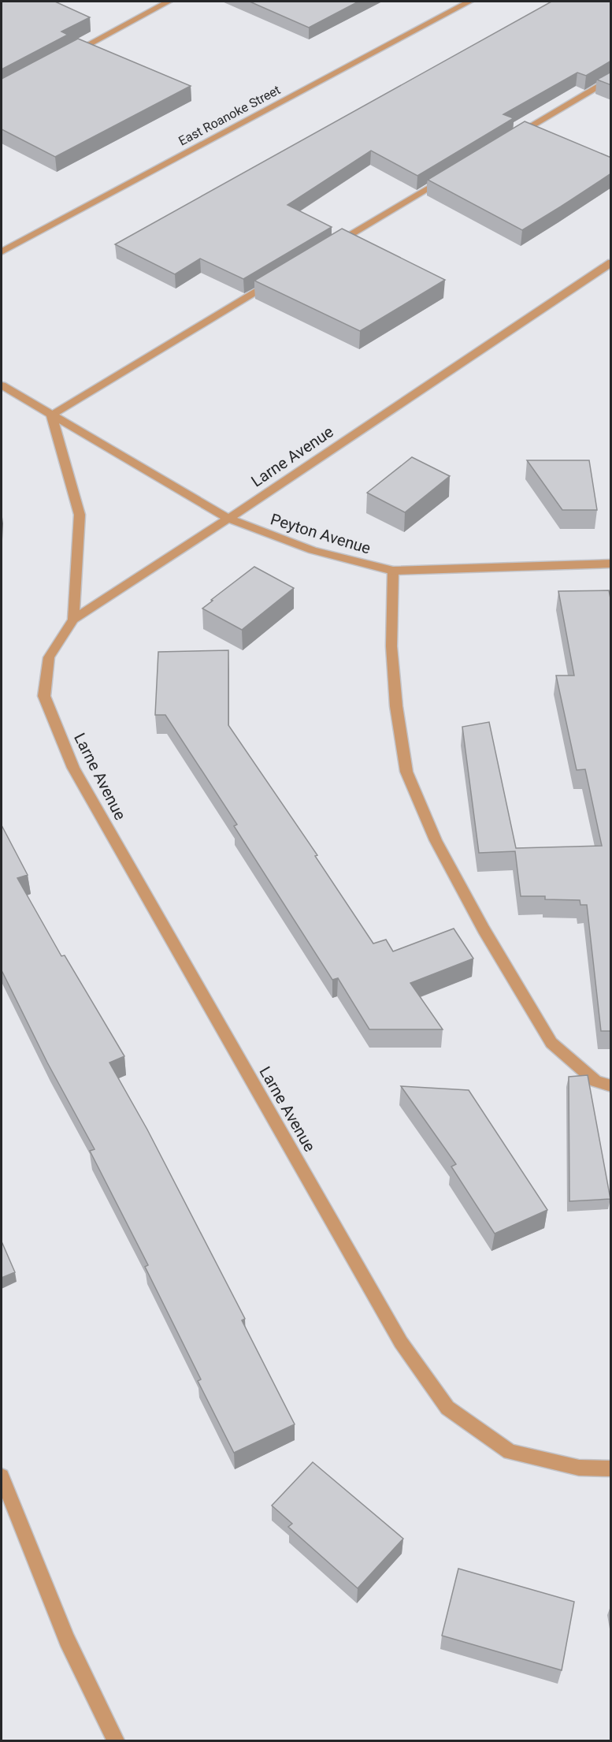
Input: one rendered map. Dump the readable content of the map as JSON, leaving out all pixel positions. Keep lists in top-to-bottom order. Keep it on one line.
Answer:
{"streets":{"street":["East Roanoke Street","Larne Avenue","Peyton Avenue"]},"crossings":[["Larne Avenue","Peyton Avenue"]]}
